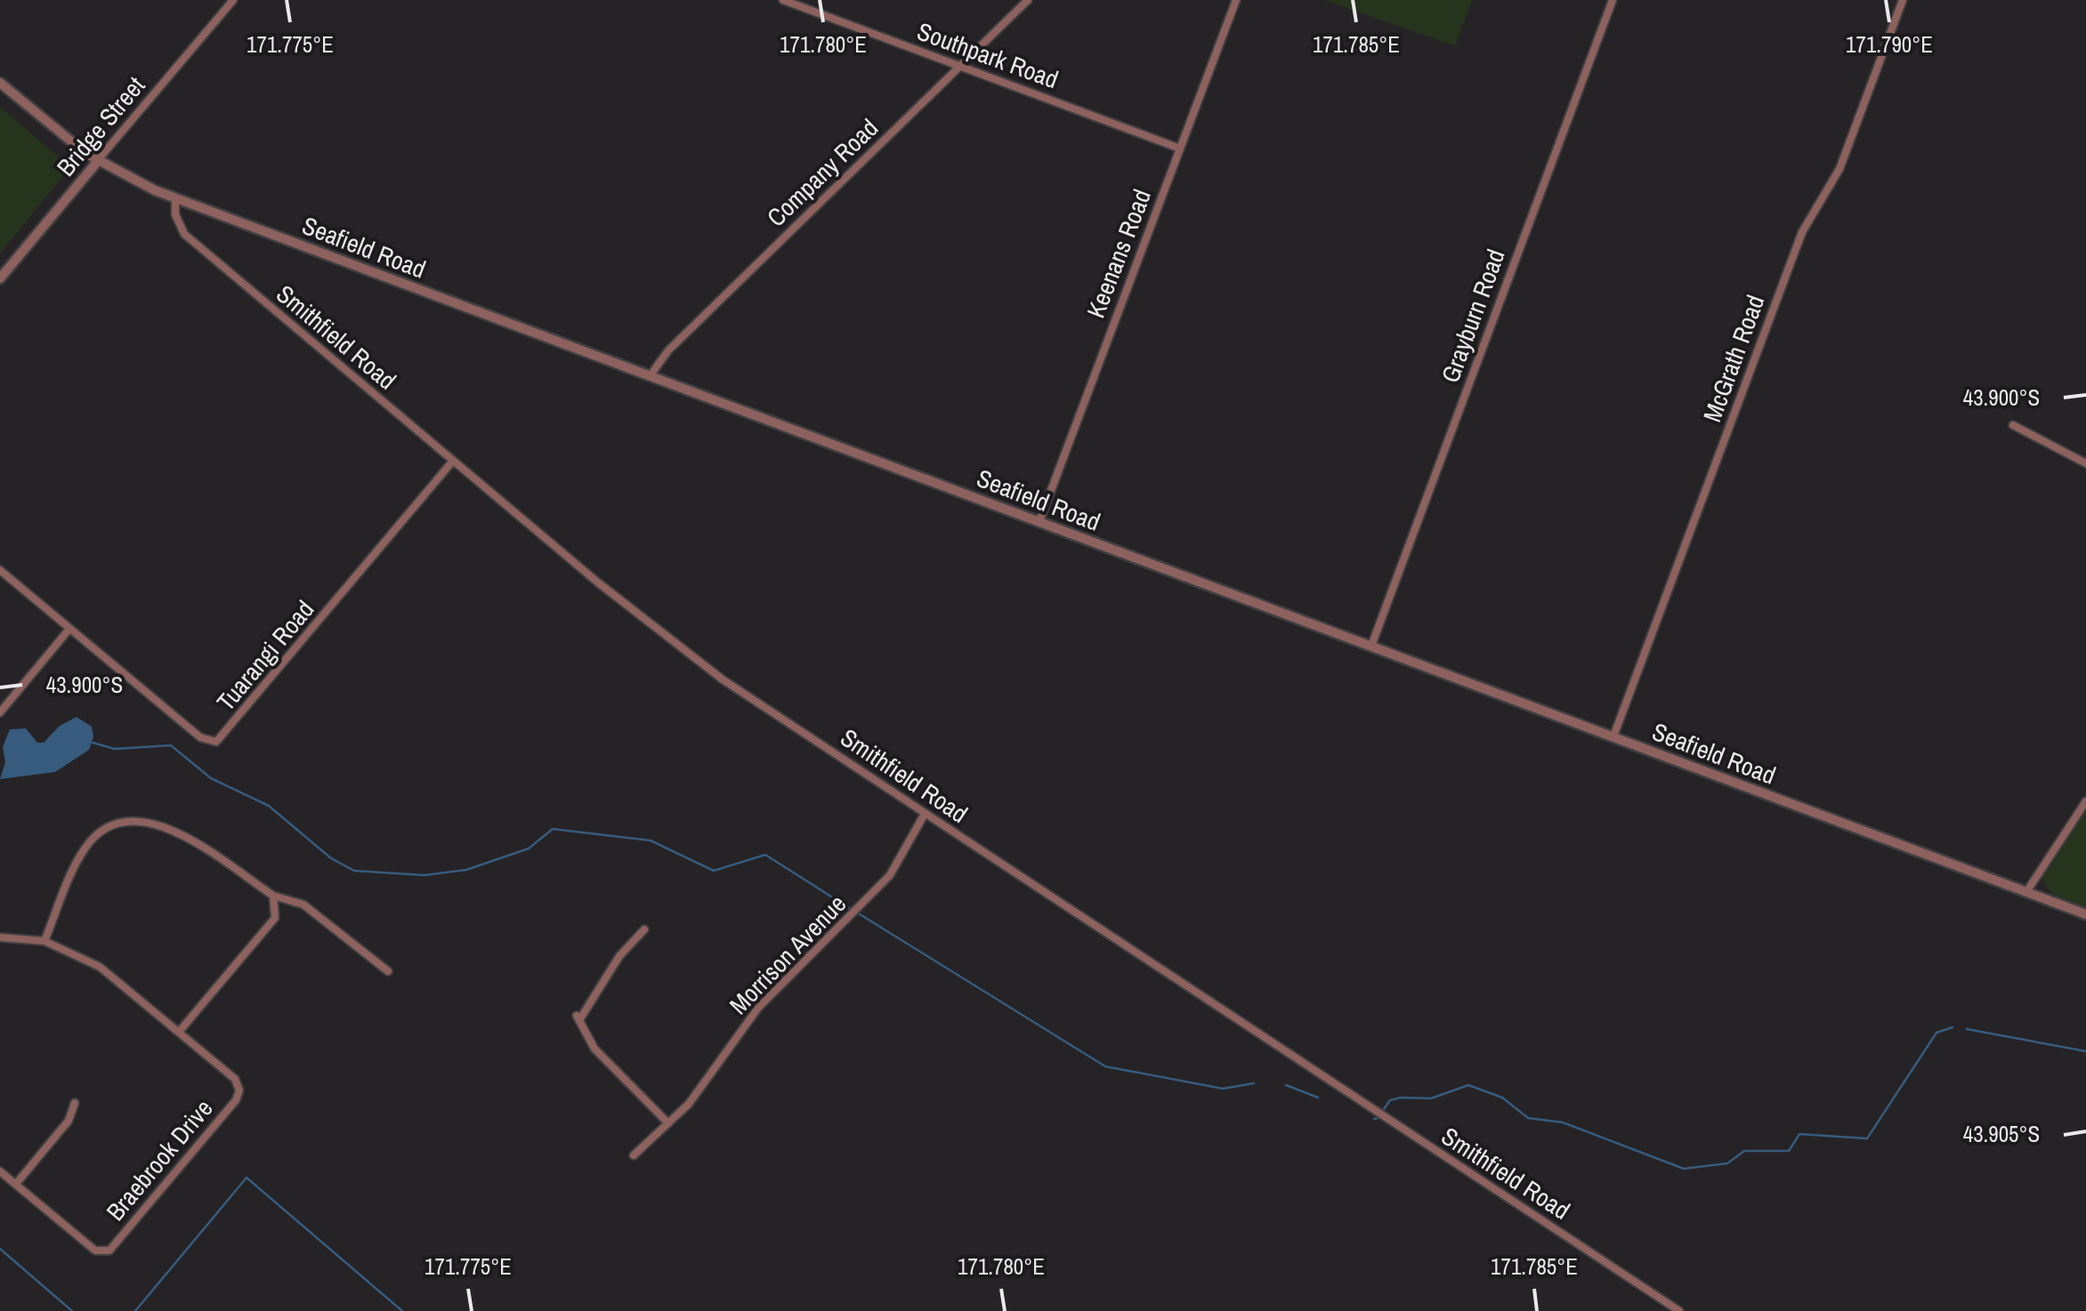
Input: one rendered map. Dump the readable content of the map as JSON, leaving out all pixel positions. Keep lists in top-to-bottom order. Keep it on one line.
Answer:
{"streets":{"street":["Southpark Road","Bridge Street","Company Road","Seafield Road","Keenans Road","Grayburn Road","Smithfield Road","McGrath Road","Tuarangi Road","Morrison Avenue","Braebrook Drive"]},"crossings":[["Southpark Road","Company Road"],["Southpark Road","Keenans Road"],["Bridge Street","Seafield Road"],["Company Road","Seafield Road"],["Seafield Road","Keenans Road"],["Seafield Road","Grayburn Road"],["Seafield Road","Smithfield Road"],["Seafield Road","McGrath Road"],["Smithfield Road","Tuarangi Road"],["Smithfield Road","Morrison Avenue"]],"coordinates":["171.775°E","171.780°E","171.785°E","171.790°E","43.900°S","43.905°S"]}
